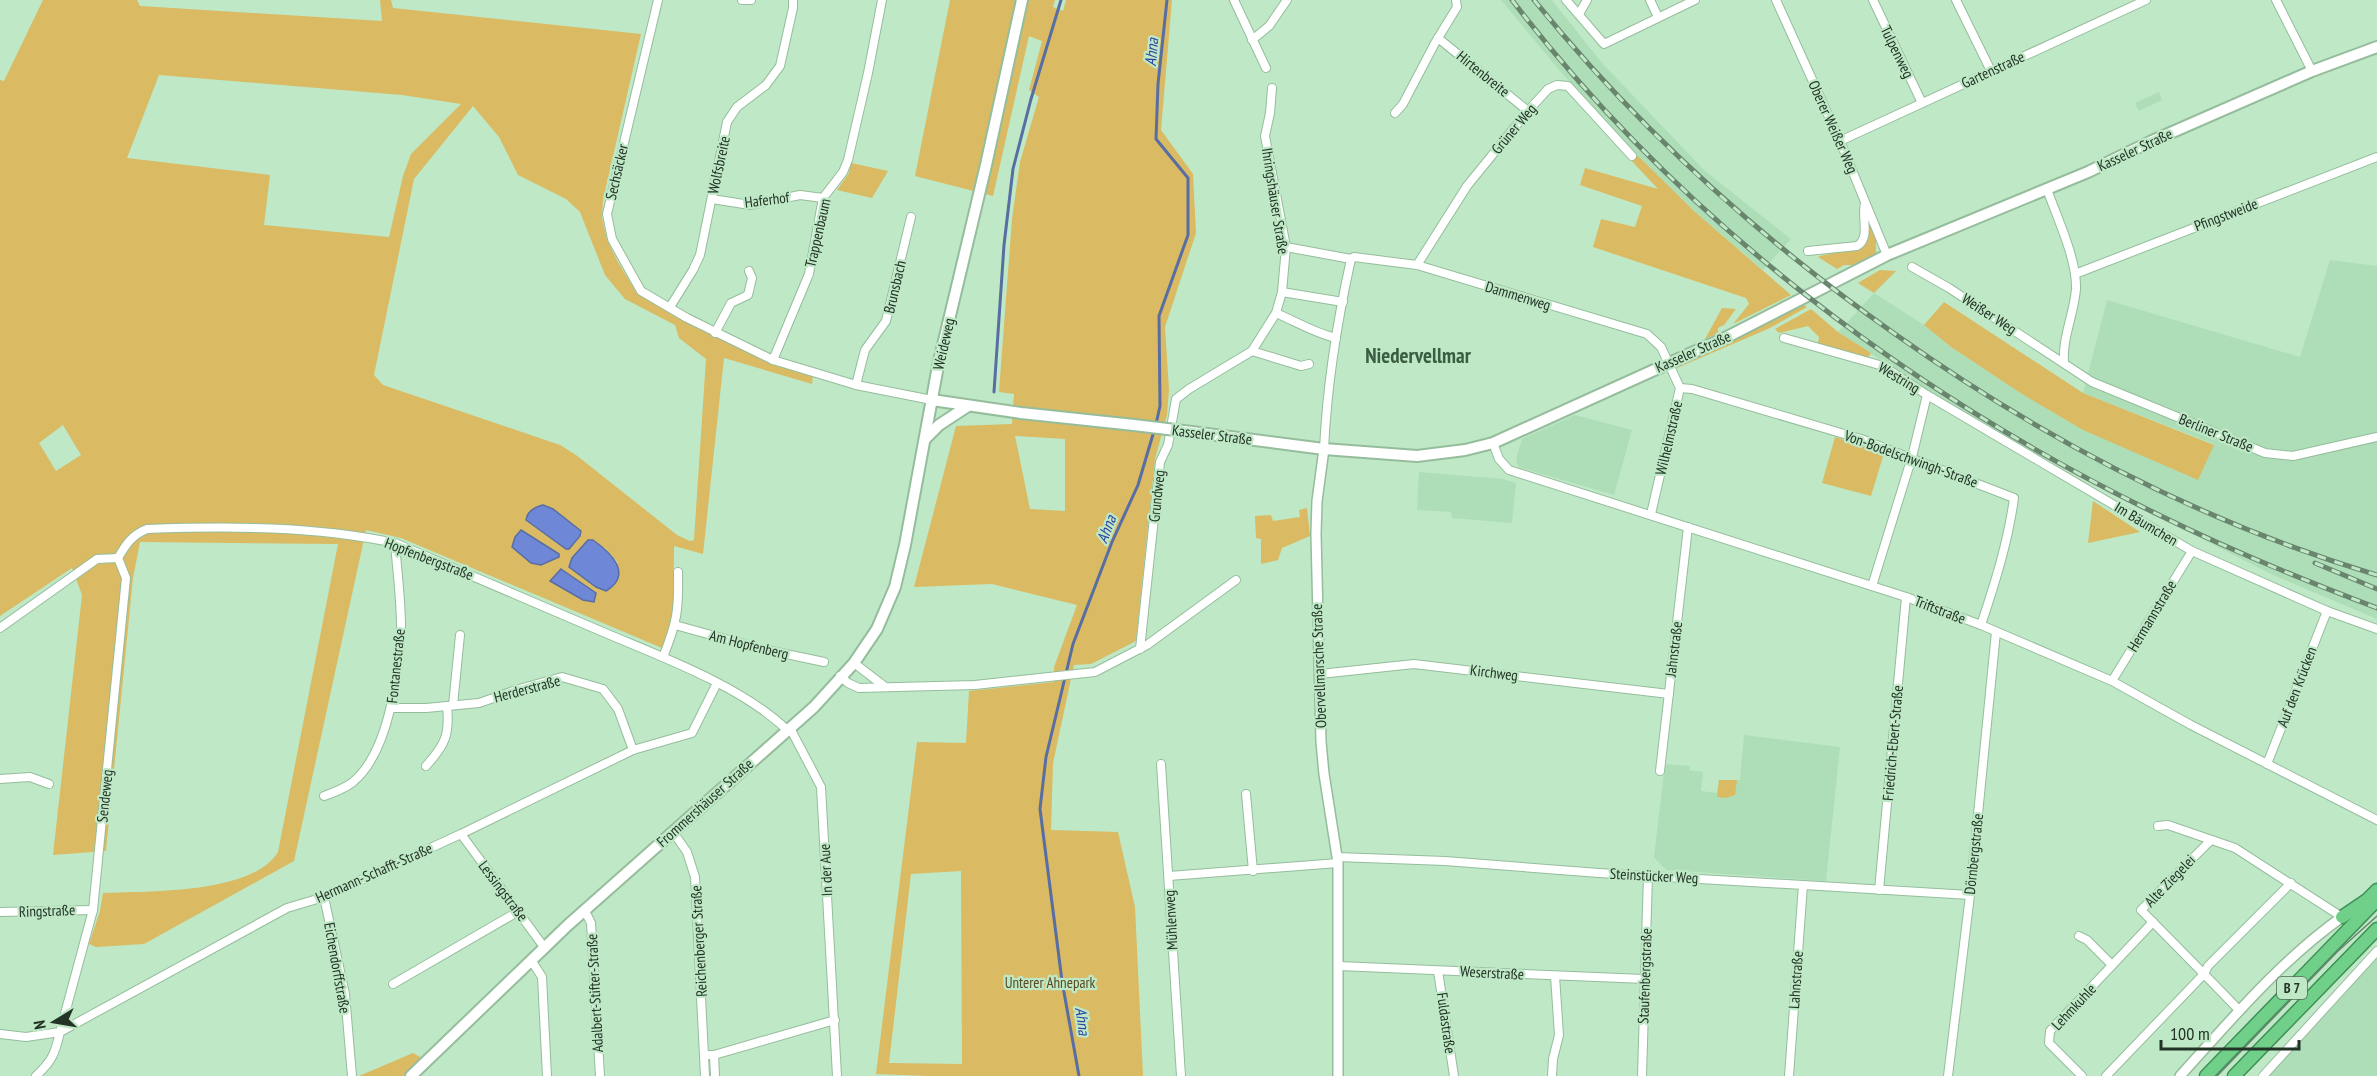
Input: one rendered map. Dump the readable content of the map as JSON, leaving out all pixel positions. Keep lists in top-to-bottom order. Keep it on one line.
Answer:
{"streets":{"highway":["B 7"],"main road":["Kasseler Straße","Weideweg","Frommershäuser Straße"],"street":["Tulpenweg","Gartenstraße","Hirtenbreite","Oberer Weißer Weg","Grüner Weg","Wolfsbreite","Sechsäcker","Haferhof","Ihringshäuser Straße","Pfingstweide","Trappenbaum","Brunsbach","Dammenweg","Weißer Weg","Westring","Berliner Straße","Wilhelmstraße","Von-Bodelschwingh-Straße","Grundweg","Im Bäumchen","Hopfenbergstraße","Triftstraße","Hermannstraße","Am Hopfenberg","Jahnstraße","Fontanestraße","Obervellmarsche Straße","Kirchweg","Auf den Krücken","Herderstraße","Friedrich-Ebert-Straße","Sendeweg","Dörnbergstraße","In der Aue","Hermann-Schafft-Straße","Steinstücker Weg","Alte Ziegelei","Lessingstraße","Ringstraße","Mühlenweg","Reichenberger Straße","Eichendorffstraße","Weserstraße","Staufenbergstraße","Lahnstraße","Adalbert-Stifter-Straße","Lehmkuhle","Fuldastraße"]},"crossings":[["Tulpenweg","Gartenstraße"],["Gartenstraße","Oberer Weißer Weg"],["Hirtenbreite","Grüner Weg"],["Oberer Weißer Weg","Kasseler Straße"],["Grüner Weg","Dammenweg"],["Kasseler Straße","Sechsäcker"],["Kasseler Straße","Dammenweg"],["Kasseler Straße","Weideweg"],["Kasseler Straße","Wilhelmstraße"],["Kasseler Straße","Triftstraße"],["Kasseler Straße","Obervellmarsche Straße"],["Wolfsbreite","Sechsäcker"],["Wolfsbreite","Haferhof"],["Sechsäcker","Trappenbaum"],["Sechsäcker","Brunsbach"],["Sechsäcker","Weideweg"],["Haferhof","Trappenbaum"],["Ihringshäuser Straße","Dammenweg"],["Ihringshäuser Straße","Grundweg"],["Dammenweg","Wilhelmstraße"],["Dammenweg","Obervellmarsche Straße"],["Weißer Weg","Berliner Straße"],["Weideweg","Frommershäuser Straße"],["Westring","Von-Bodelschwingh-Straße"],["Westring","Im Bäumchen"],["Westring","Triftstraße"],["Wilhelmstraße","Von-Bodelschwingh-Straße"],["Wilhelmstraße","Triftstraße"],["Von-Bodelschwingh-Straße","Triftstraße"],["Im Bäumchen","Hermannstraße"],["Im Bäumchen","Auf den Krücken"],["Hopfenbergstraße","Fontanestraße"],["Hopfenbergstraße","Sendeweg"],["Hopfenbergstraße","Frommershäuser Straße"],["Hopfenbergstraße","In der Aue"],["Hopfenbergstraße","Hermann-Schafft-Straße"],["Triftstraße","Hermannstraße"],["Triftstraße","Jahnstraße"],["Triftstraße","Auf den Krücken"],["Triftstraße","Friedrich-Ebert-Straße"],["Triftstraße","Dörnbergstraße"],["Jahnstraße","Kirchweg"],["Fontanestraße","Herderstraße"],["Obervellmarsche Straße","Kirchweg"],["Obervellmarsche Straße","Steinstücker Weg"],["Obervellmarsche Straße","Weserstraße"],["Herderstraße","Hermann-Schafft-Straße"],["Friedrich-Ebert-Straße","Steinstücker Weg"],["Sendeweg","Hermann-Schafft-Straße"],["Sendeweg","Ringstraße"],["Frommershäuser Straße","In der Aue"],["Frommershäuser Straße","Lessingstraße"],["Frommershäuser Straße","Reichenberger Straße"],["Frommershäuser Straße","Adalbert-Stifter-Straße"],["Dörnbergstraße","Steinstücker Weg"],["Hermann-Schafft-Straße","Lessingstraße"],["Hermann-Schafft-Straße","Eichendorffstraße"],["Steinstücker Weg","Mühlenweg"],["Steinstücker Weg","Staufenbergstraße"],["Steinstücker Weg","Lahnstraße"],["Alte Ziegelei","Lehmkuhle"],["Weserstraße","Staufenbergstraße"],["Weserstraße","Fuldastraße"]],"districts":["Niedervellmar"],"water":["Ahna"],"parks":["Unterer Ahnepark"],"scale_bar":"100 m","north":"left"}
